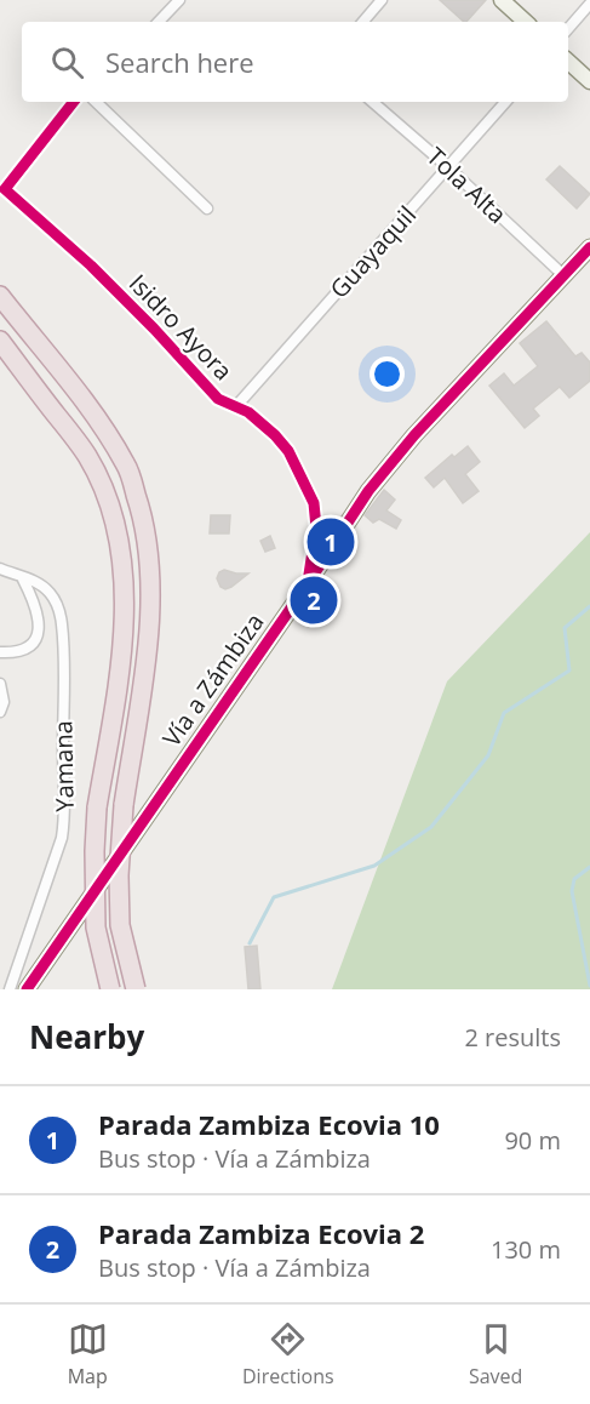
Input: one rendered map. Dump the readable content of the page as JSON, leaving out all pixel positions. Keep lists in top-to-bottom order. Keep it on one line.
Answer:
{"streets":{"street":["Tola Alta","Guayaquil","Isidro Ayora","Vía a Zámbiza","Yamana"]},"crossings":[["Tola Alta","Guayaquil"],["Tola Alta","Vía a Zámbiza"],["Guayaquil","Isidro Ayora"],["Isidro Ayora","Vía a Zámbiza"]],"page":{"search":"Search here","pins":["1","2"],"heading":["Nearby","2 results"],"list":[{"mark":"1","name":"Parada Zambiza Ecovia 10","note":"Bus stop · Vía a Zámbiza","value":"90 m"},{"mark":"2","name":"Parada Zambiza Ecovia 2","note":"Bus stop · Vía a Zámbiza","value":"130 m"}],"nav":["Map","Directions","Saved"]}}
